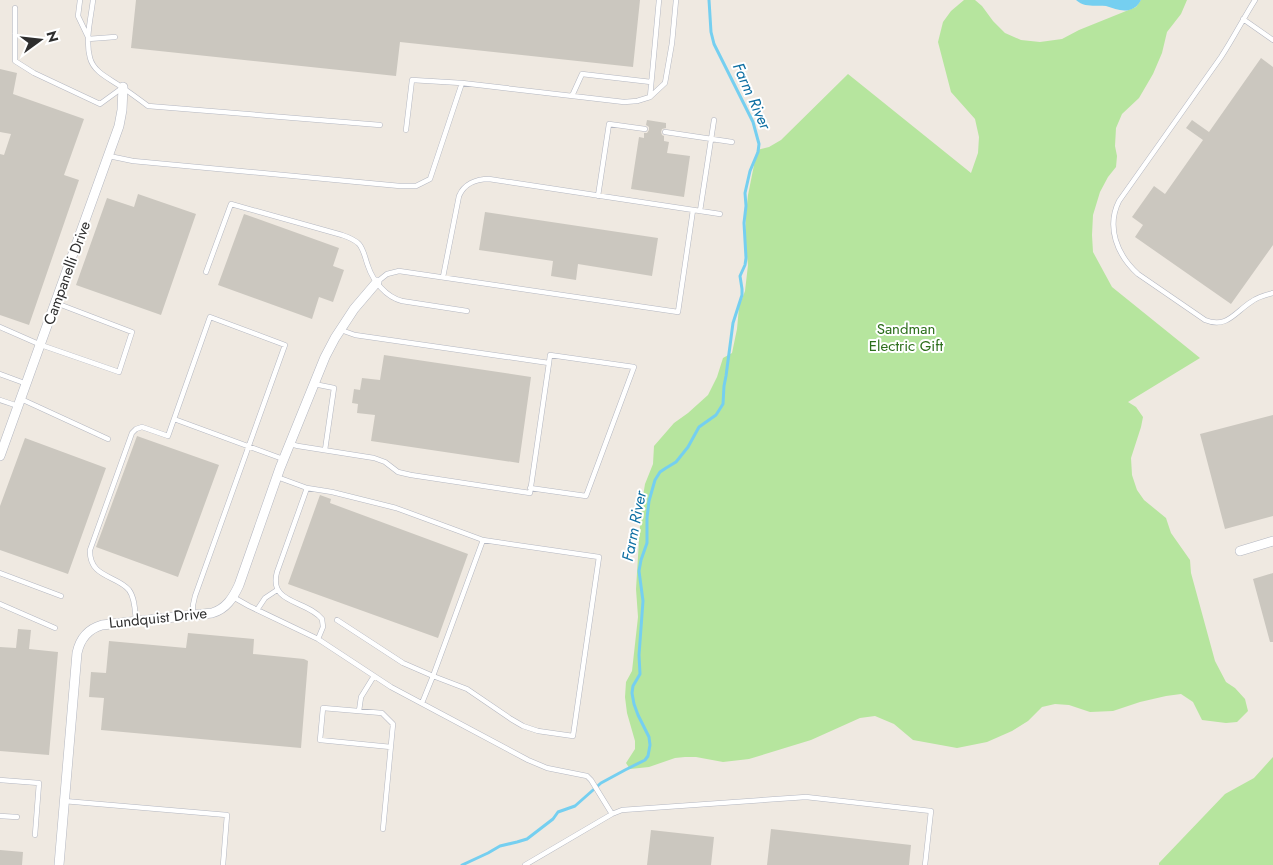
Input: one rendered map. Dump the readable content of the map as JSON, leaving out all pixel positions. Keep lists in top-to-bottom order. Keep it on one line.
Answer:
{"streets":{"street":["Campanelli Drive","Lundquist Drive"]},"water":["Farm River"],"parks":["Sandman Electric Gift"],"north":"right"}
